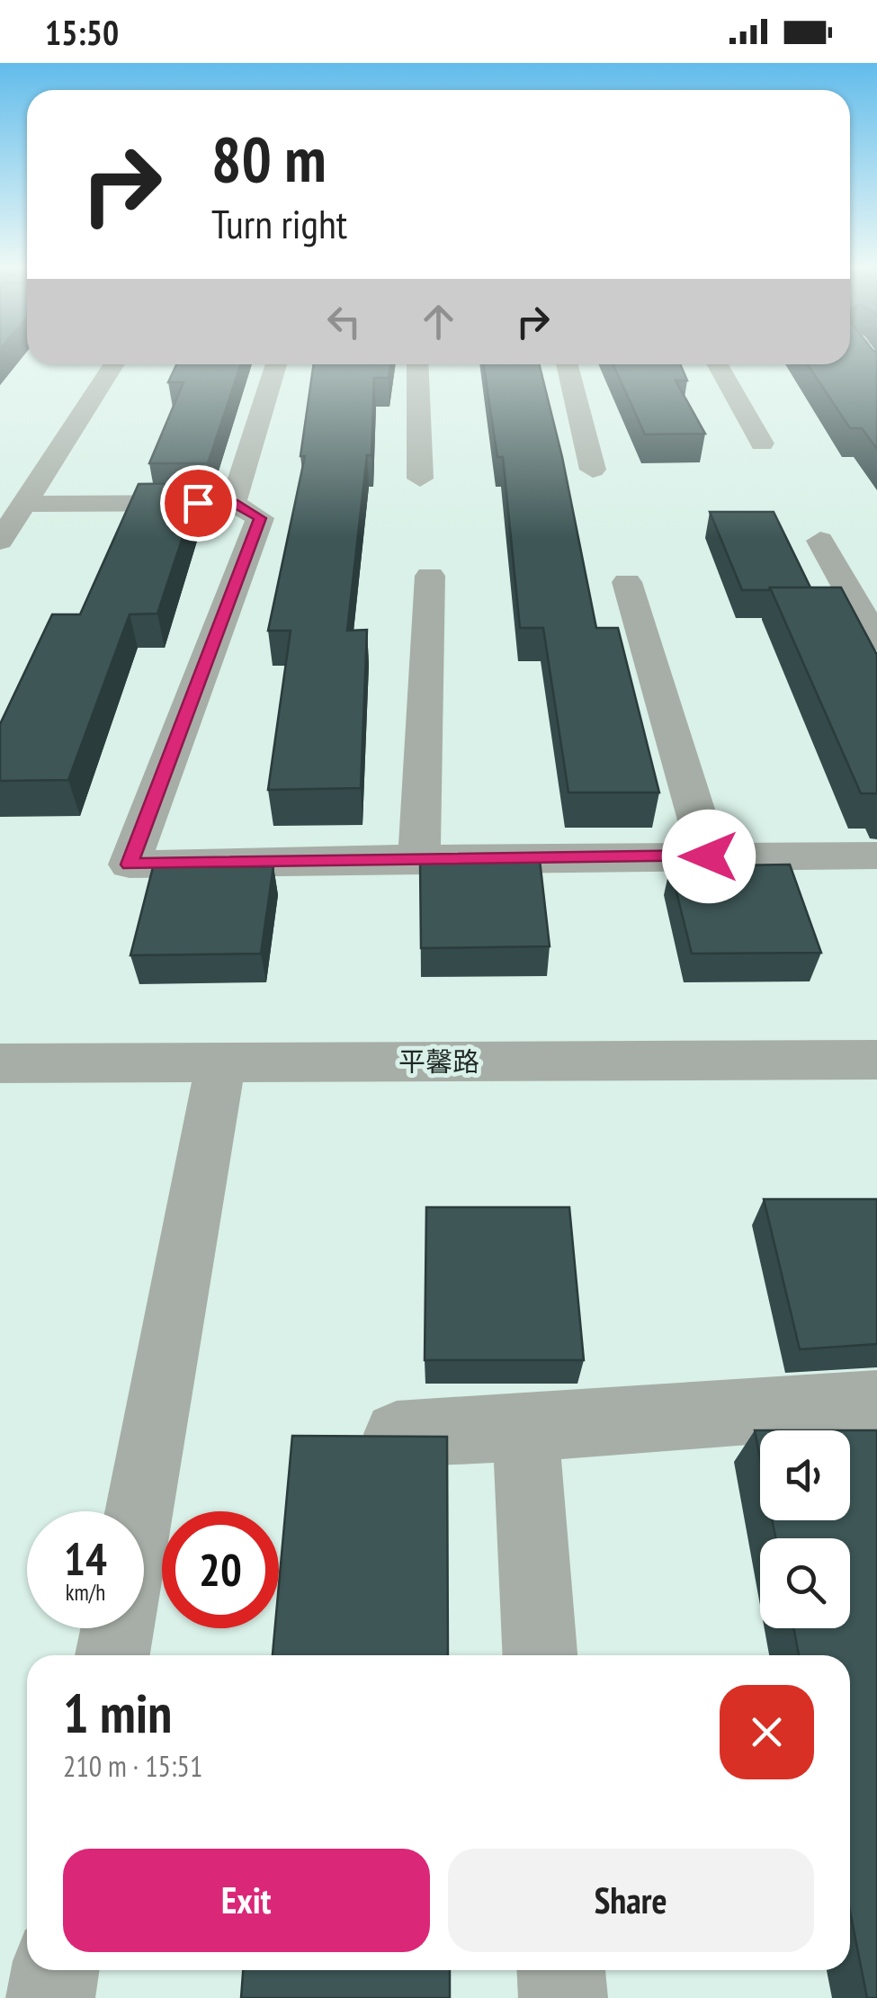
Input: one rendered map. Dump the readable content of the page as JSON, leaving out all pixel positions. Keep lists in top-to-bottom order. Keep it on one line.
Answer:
{"streets":{"street":["平馨路"]},"page":{"status":"15:50","turn":["80 m","Turn right"],"speed":"14 km/h","limit":"20","heading":["1 min","210 m · 15:51"],"buttons":["Exit","Share"]}}
